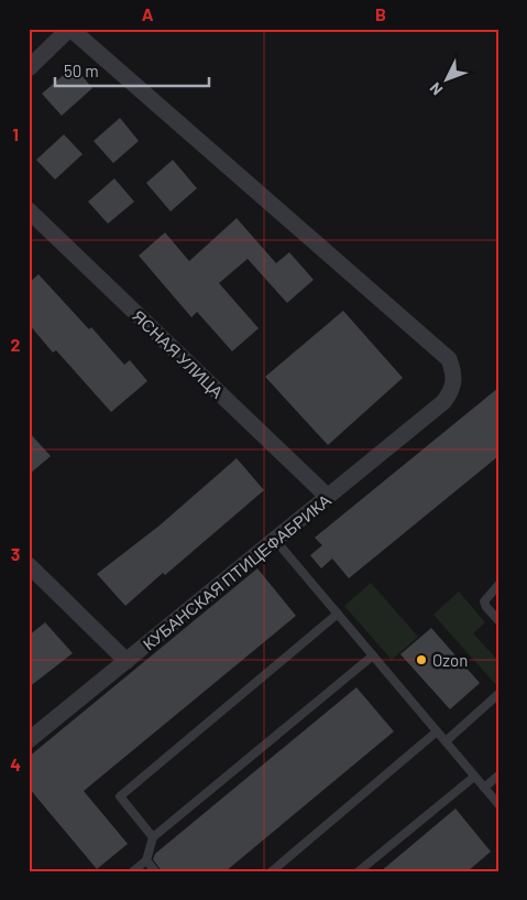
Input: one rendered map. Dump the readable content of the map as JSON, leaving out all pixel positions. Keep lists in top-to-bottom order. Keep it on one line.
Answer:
{"streets":{"street":["ЯСНАЯ УЛИЦА","КУБАНСКАЯ ПТИЦЕФАБРИКА"]},"crossings":[["ЯСНАЯ УЛИЦА","КУБАНСКАЯ ПТИЦЕФАБРИКА"]],"places":["Ozon"],"scale_bar":"50 m","north":"bottom left","grid":{"columns":["A","B"],"rows":["1","2","3","4"]}}
